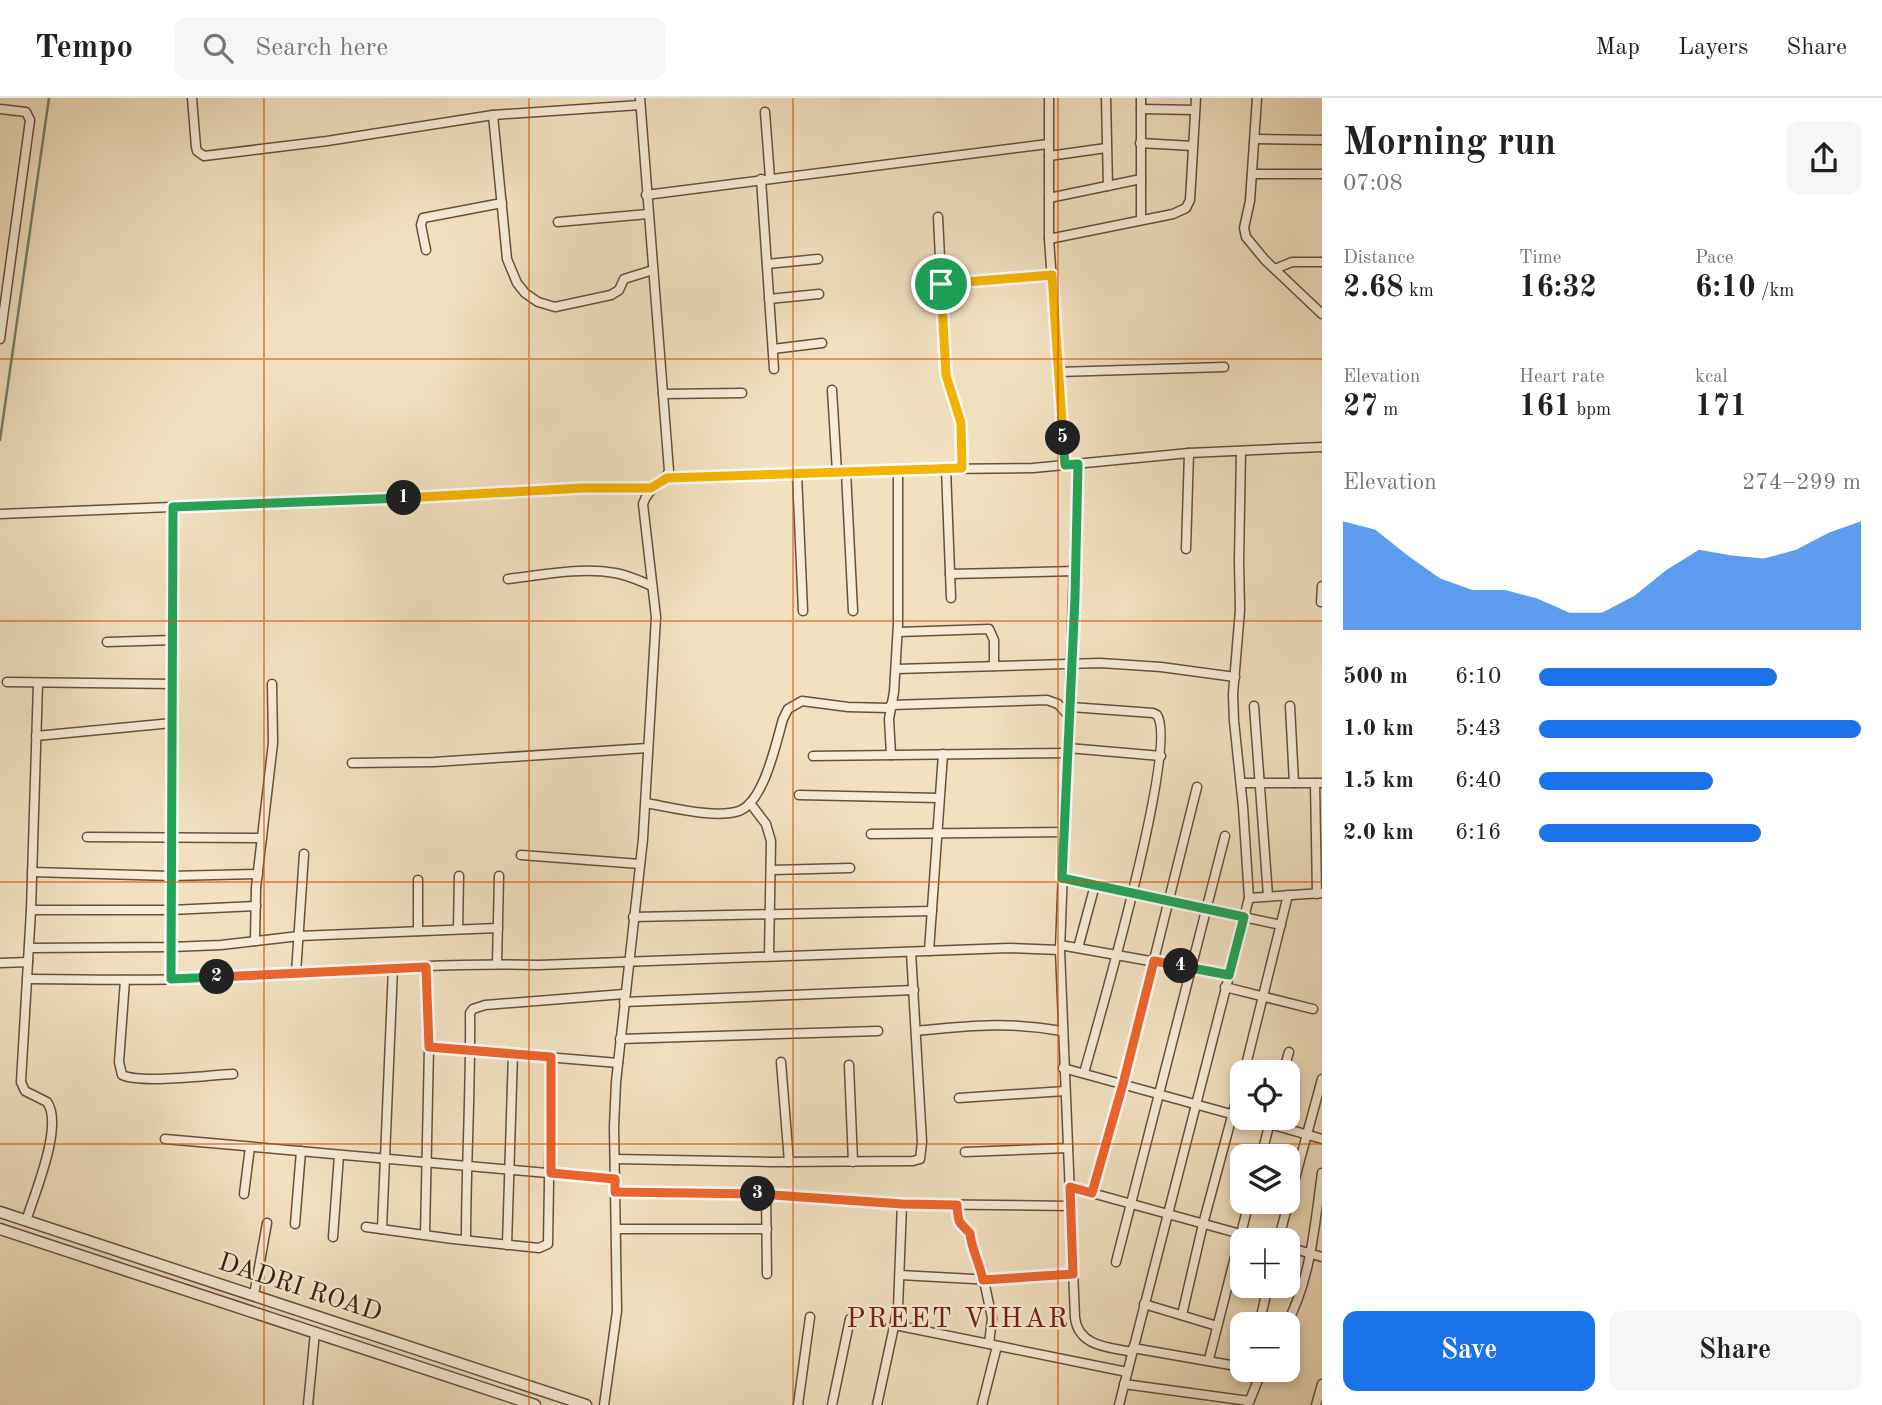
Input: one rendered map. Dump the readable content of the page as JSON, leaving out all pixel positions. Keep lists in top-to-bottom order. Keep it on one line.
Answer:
{"streets":{"street":["DADRI ROAD"]},"districts":["PREET VIHAR"],"page":{"header":"Tempo","search":"Search here","nav":["Map","Layers","Share"],"heading":["Morning run","07:08"],"stats":[["Distance","2.68 km"],["Time","16:32"],["Pace","6:10 /km"],["Elevation","27 m"],["Heart rate","161 bpm"],["kcal","171"]],"pins":["5","1","4","2","3"],"chart":["Elevation","274–299 m"],"list":[{"name":"500 m","note":"6:10"},{"name":"1.0 km","note":"5:43"},{"name":"1.5 km","note":"6:40"},{"name":"2.0 km","note":"6:16"}],"map_buttons":["+","−"],"buttons":["Save","Share"]}}
